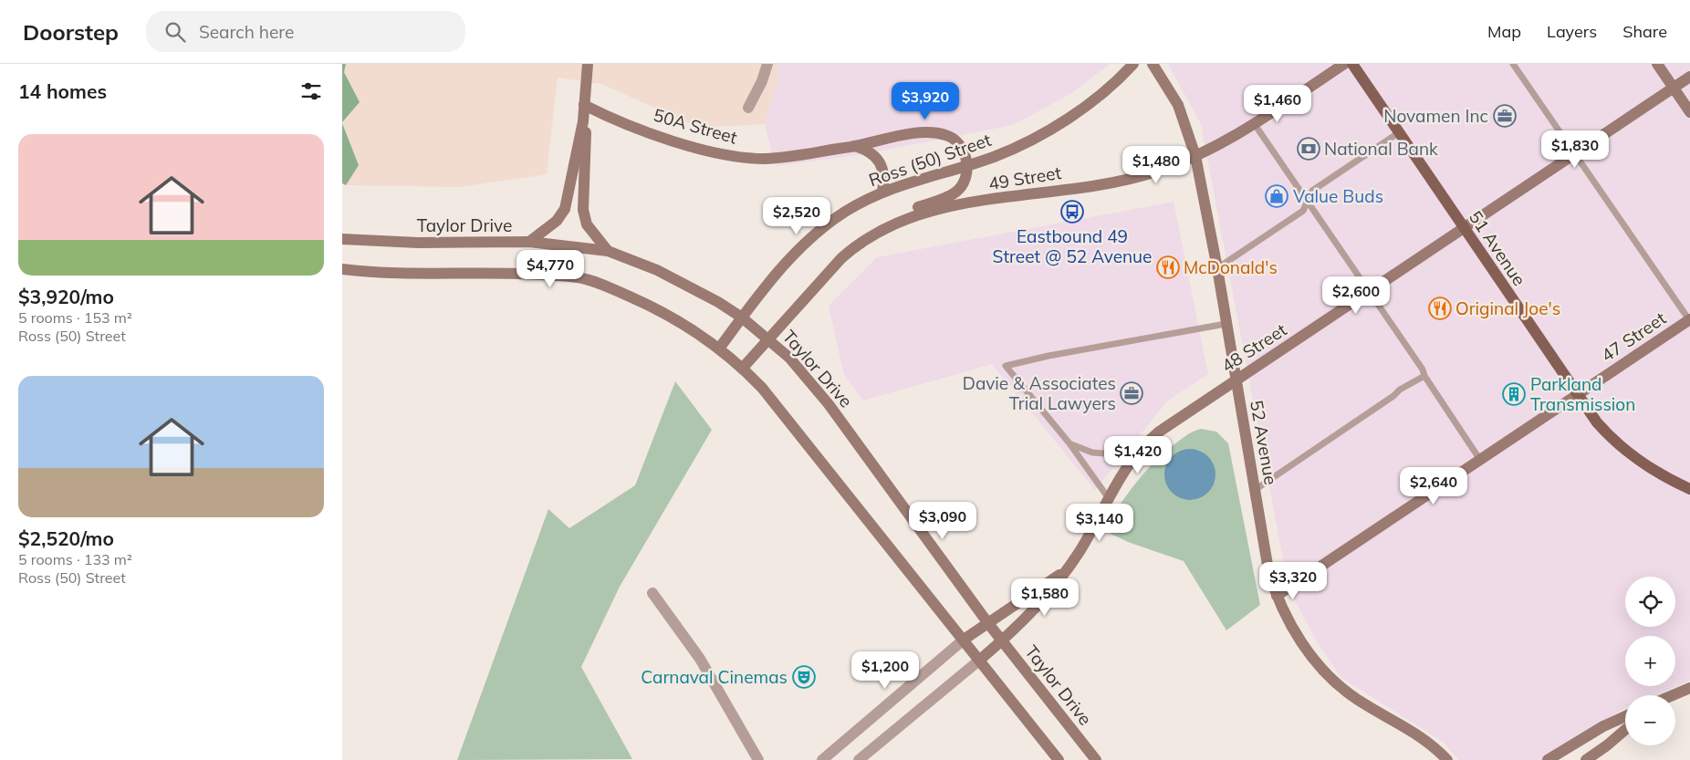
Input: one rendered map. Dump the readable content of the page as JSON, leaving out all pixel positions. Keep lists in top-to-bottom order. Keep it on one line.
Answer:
{"streets":{"main road":["51 Avenue"],"street":["50A Street","Ross (50) Street","49 Street","Taylor Drive","47 Street","48 Street","52 Avenue"]},"crossings":[["50A Street","Ross (50) Street"],["Ross (50) Street","Taylor Drive"],["49 Street","Taylor Drive"],["49 Street","52 Avenue"],["Taylor Drive","48 Street"],["51 Avenue","47 Street"],["51 Avenue","48 Street"],["47 Street","52 Avenue"],["48 Street","52 Avenue"]],"places":{"office":["Novamen Inc","Davie & Associates Trial Lawyers"],"bank":["National Bank"],"shop":["Value Buds"],"bus stop":["Eastbound 49 Street @ 52 Avenue"],"restaurant":["McDonald's","Original Joe's"],"building":["Parkland Transmission"],"theatre":["Carnaval Cinemas"]},"page":{"header":"Doorstep","search":"Search here","nav":["Map","Layers","Share"],"heading":"14 homes","price":["$3,920","$1,460","$1,830","$1,480","$2,520","$4,770","$2,600","$1,420","$2,640","$3,090","$3,140","$3,320","$1,580","$1,200"],"list":[{"name":"$3,920/mo","note":"5 rooms · 153 m² · Ross (50) Street"},{"name":"$2,520/mo","note":"5 rooms · 133 m² · Ross (50) Street"}],"map_buttons":["+","−"]}}
